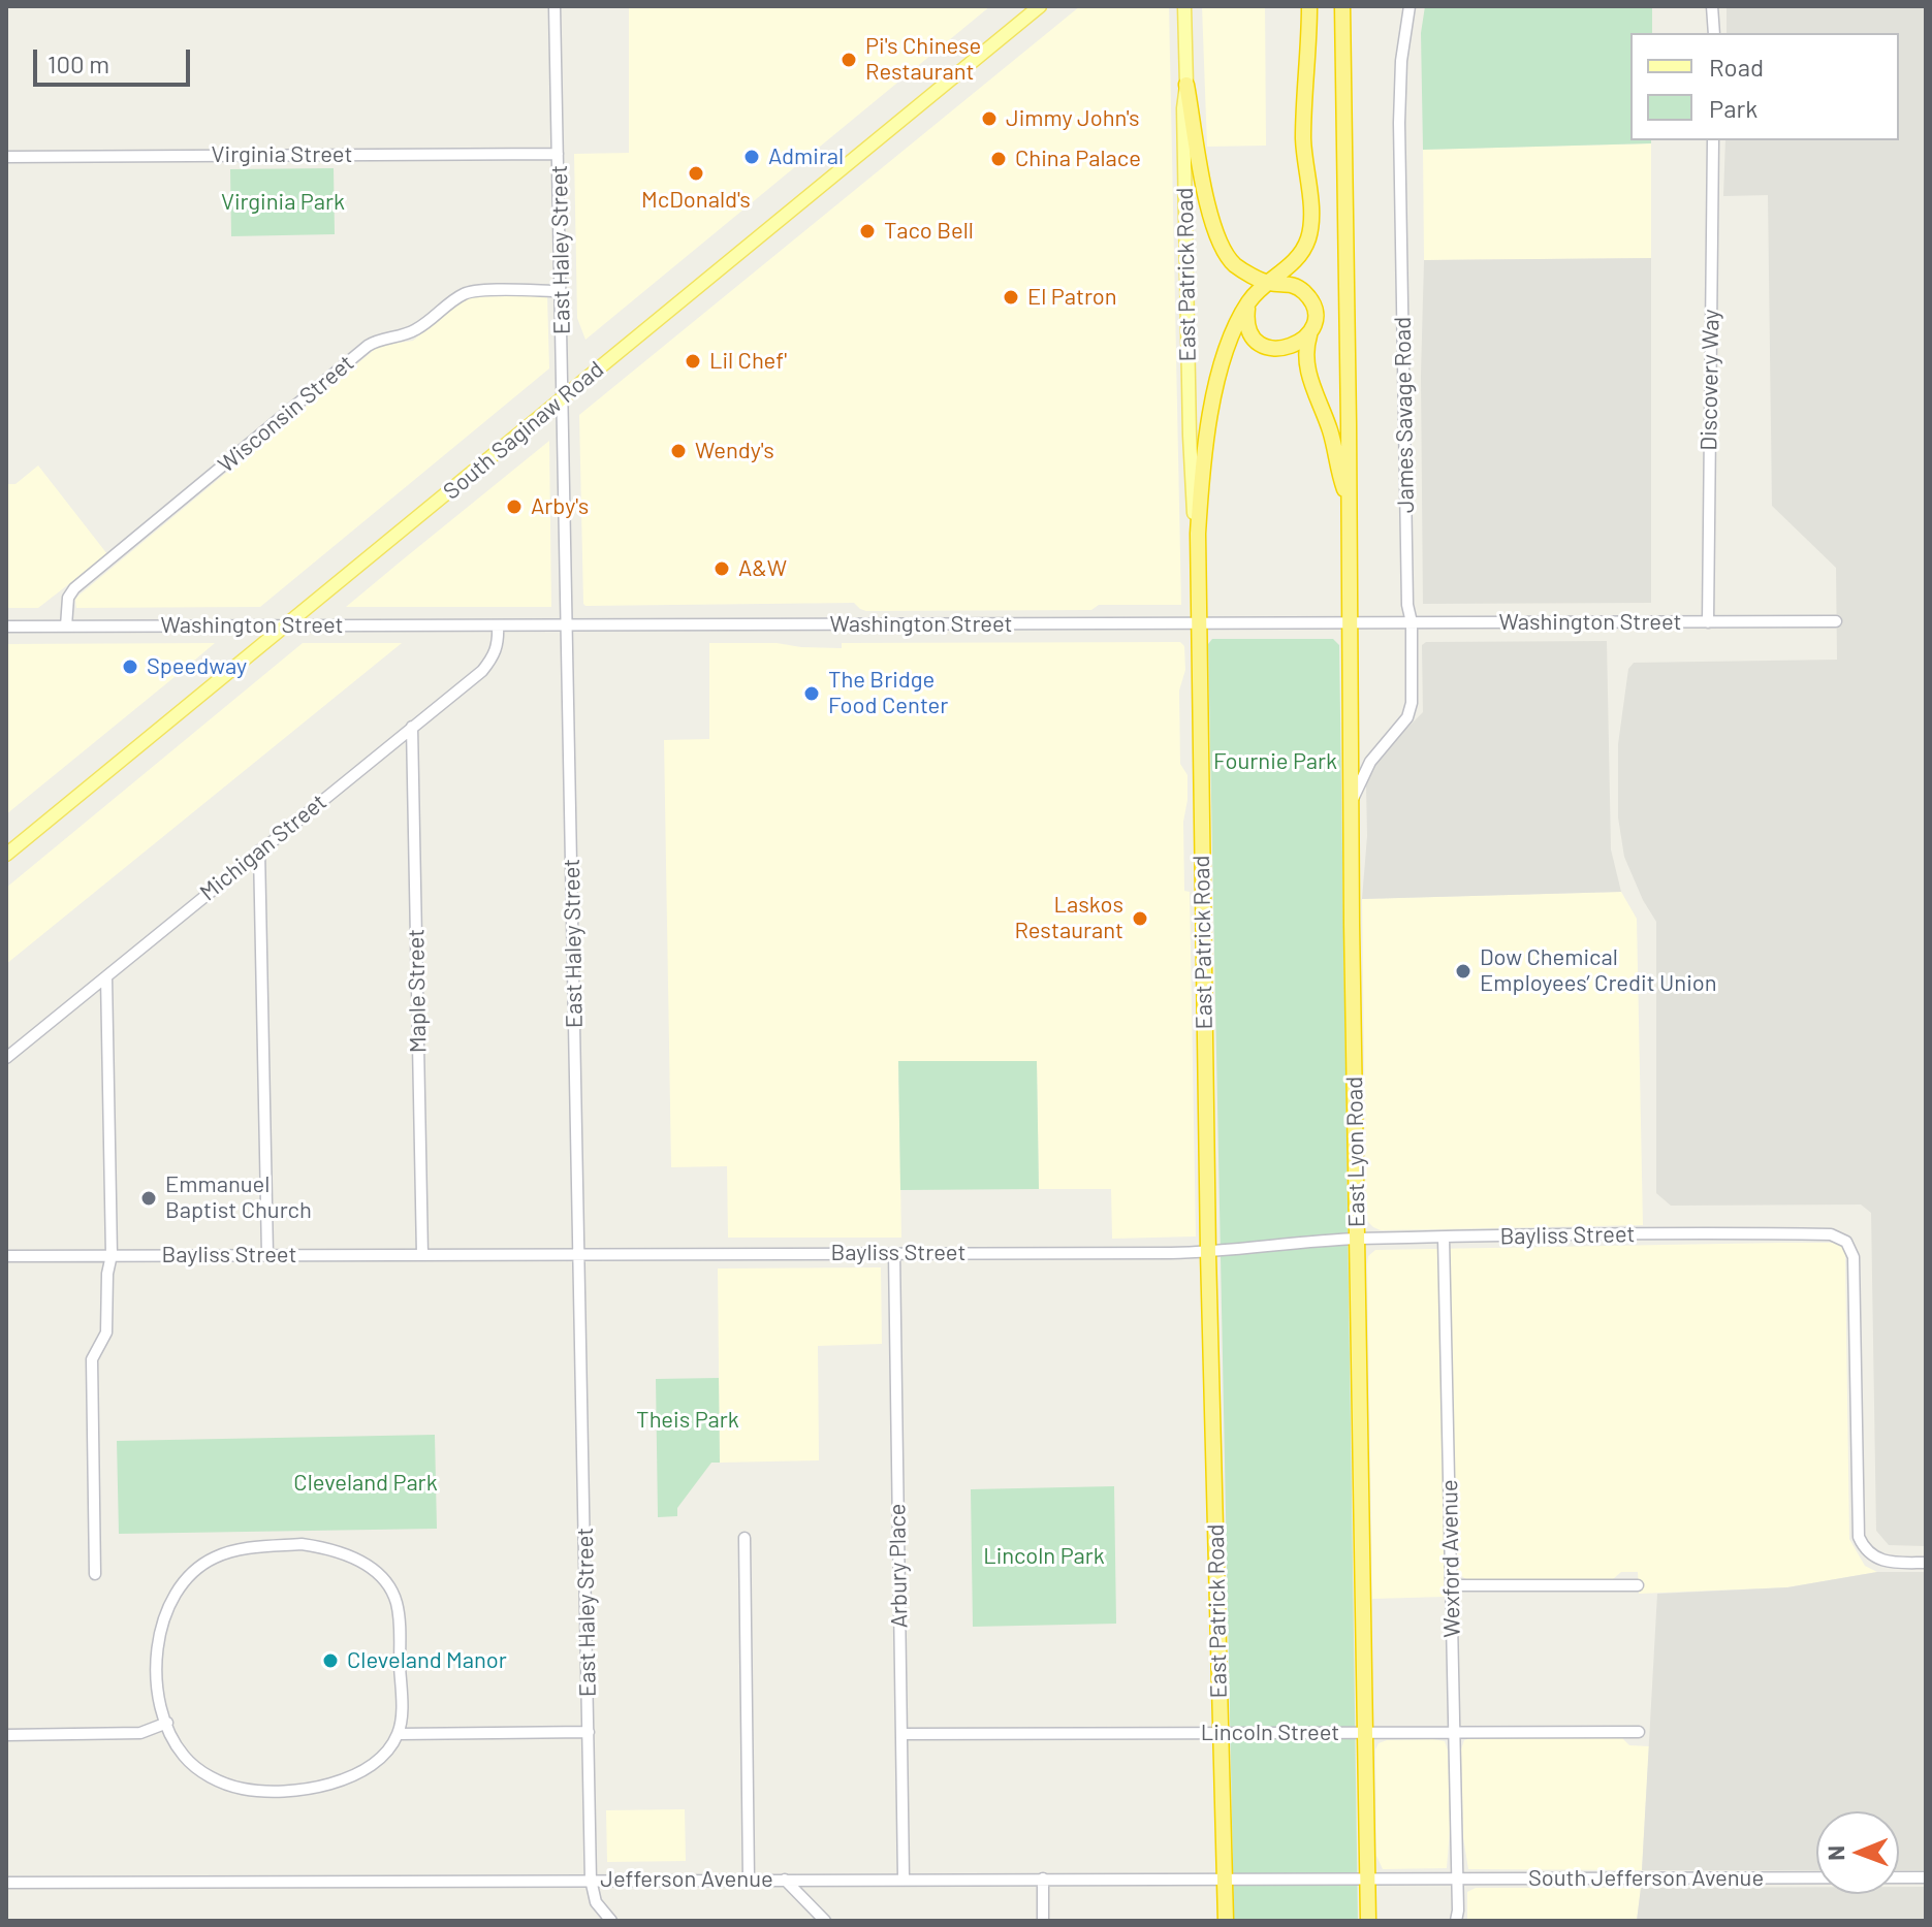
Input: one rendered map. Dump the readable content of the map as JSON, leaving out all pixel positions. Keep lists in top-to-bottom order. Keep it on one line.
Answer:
{"streets":{"highway":["East Patrick Road","East Lyon Road"],"main road":["South Saginaw Road"],"street":["Virginia Street","East Haley Street","Discovery Way","Wisconsin Street","James Savage Road","Washington Street","Michigan Street","Maple Street","Bayliss Street","Wexford Avenue","Arbury Place","Lincoln Street","South Jefferson Avenue","Jefferson Avenue"]},"crossings":[["Virginia Street","East Haley Street"],["East Haley Street","Wisconsin Street"],["East Haley Street","South Saginaw Road"],["East Haley Street","Washington Street"],["East Haley Street","Bayliss Street"],["East Haley Street","Jefferson Avenue"],["East Patrick Road","Washington Street"],["East Patrick Road","Bayliss Street"],["East Patrick Road","Lincoln Street"],["East Patrick Road","Jefferson Avenue"],["Discovery Way","Washington Street"],["Wisconsin Street","Washington Street"],["James Savage Road","Washington Street"],["James Savage Road","East Lyon Road"],["South Saginaw Road","Washington Street"],["Washington Street","Michigan Street"],["Washington Street","East Lyon Road"],["Michigan Street","Maple Street"],["Maple Street","Bayliss Street"],["East Lyon Road","Bayliss Street"],["East Lyon Road","Lincoln Street"],["East Lyon Road","South Jefferson Avenue"],["East Lyon Road","Jefferson Avenue"],["Bayliss Street","Wexford Avenue"],["Bayliss Street","Arbury Place"],["Wexford Avenue","Lincoln Street"],["Wexford Avenue","South Jefferson Avenue"],["Arbury Place","Lincoln Street"],["Arbury Place","Jefferson Avenue"],["South Jefferson Avenue","Jefferson Avenue"]],"parks":["Virginia Park","Fournie Park","Theis Park","Cleveland Park","Lincoln Park"],"places":["Pi's Chinese Restaurant","Jimmy John's","Admiral","China Palace","McDonald's","Taco Bell","El Patron","Lil Chef'","Wendy's","Arby's","A&W","Speedway","The Bridge Food Center","Laskos Restaurant","Dow Chemical Employees’ Credit Union","Emmanuel Baptist Church","Cleveland Manor"],"legend":["Road","Park"],"scale_bar":"100 m","north":"left"}
